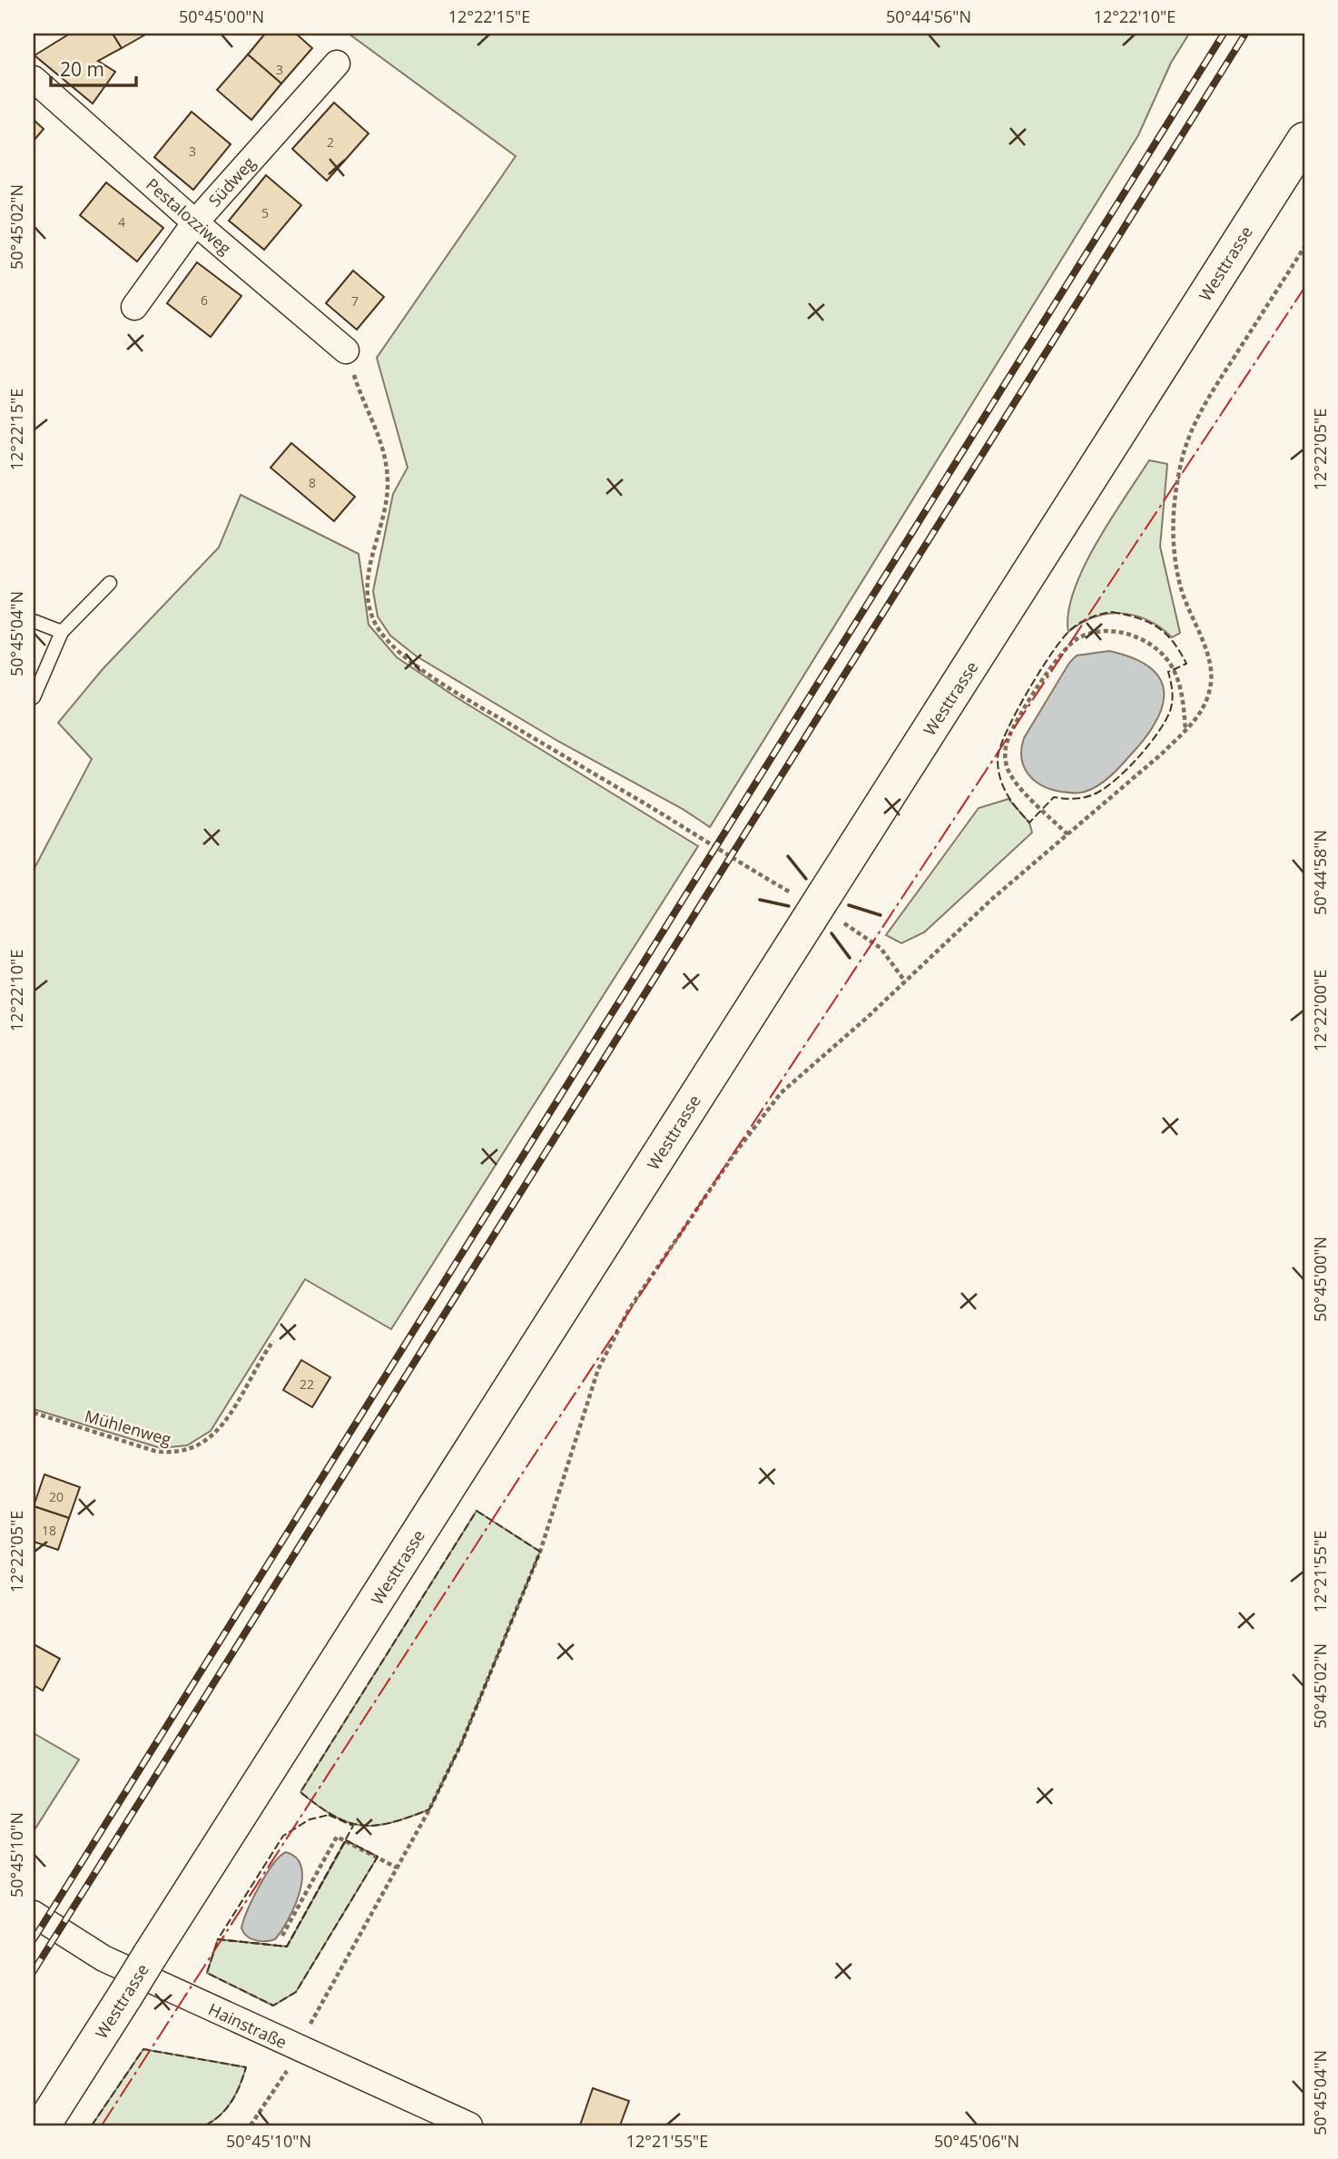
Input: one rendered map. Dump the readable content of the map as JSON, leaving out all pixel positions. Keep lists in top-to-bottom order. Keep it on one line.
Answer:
{"streets":{"main road":["Westtrasse"],"street":["Südweg","Pestalozziweg","Hainstraße"],"path":["Mühlenweg"]},"crossings":[["Südweg","Pestalozziweg"]],"house_numbers":["3","2","3","5","4","6","7","8","22","20","18"],"scale_bar":"20 m","coordinates":["50°45'00\"N","12°22'15\"E","50°44'56\"N","12°22'10\"E","50°45'02\"N","12°22'05\"E","50°45'04\"N","50°44'58\"N","12°22'00\"E","12°21'55\"E","50°45'10\"N","50°45'06\"N"]}
